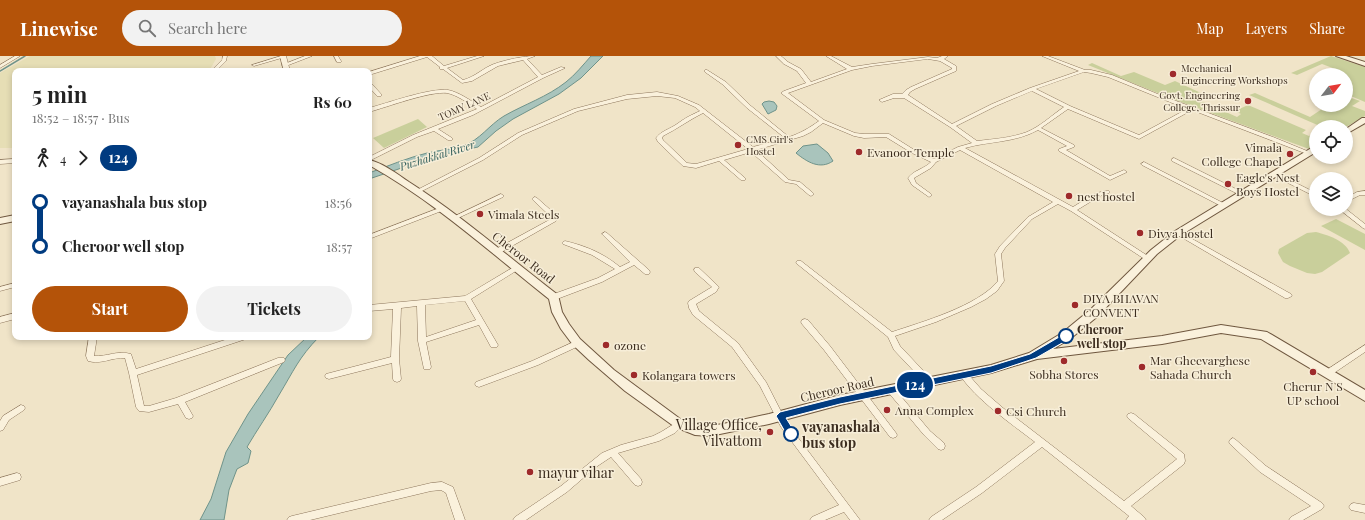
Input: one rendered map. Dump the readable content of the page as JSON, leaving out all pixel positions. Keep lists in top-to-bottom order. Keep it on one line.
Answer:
{"streets":{"main road":["Cheroor Road"],"street":["TOMY LANE"]},"water":["Puzhakkal River"],"places":["Mechanical Engineering Workshops","Govt. Engineering College, Thrissur","CMS Girl's Hostel","Evanoor Temple","Vimala College Chapel","Eagle's Nest Boys Hostel","nest hostel","Vimala Steels","Divya hostel","DIYA BHAVAN CONVENT","Cheroor well stop","ozone","Sobha Stores","Mar Gheevarghese Sahada Church","Cherur N S UP school","Kolangara towers","Anna Complex","Csi Church","Village Office, Vilvattom","vayanashala bus stop","mayur vihar"],"lines":["bus line 124"],"north":"top right","page":{"header":"Linewise","search":"Search here","nav":["Map","Layers","Share"],"on_map":"124","heading":["5 min","18:52 – 18:57 · Bus","Rs 60"],"legs":["4","124"],"list":[{"name":"vayanashala bus stop","value":"18:56"},{"name":"Cheroor well stop","value":"18:57"}],"buttons":["Start","Tickets"]}}
